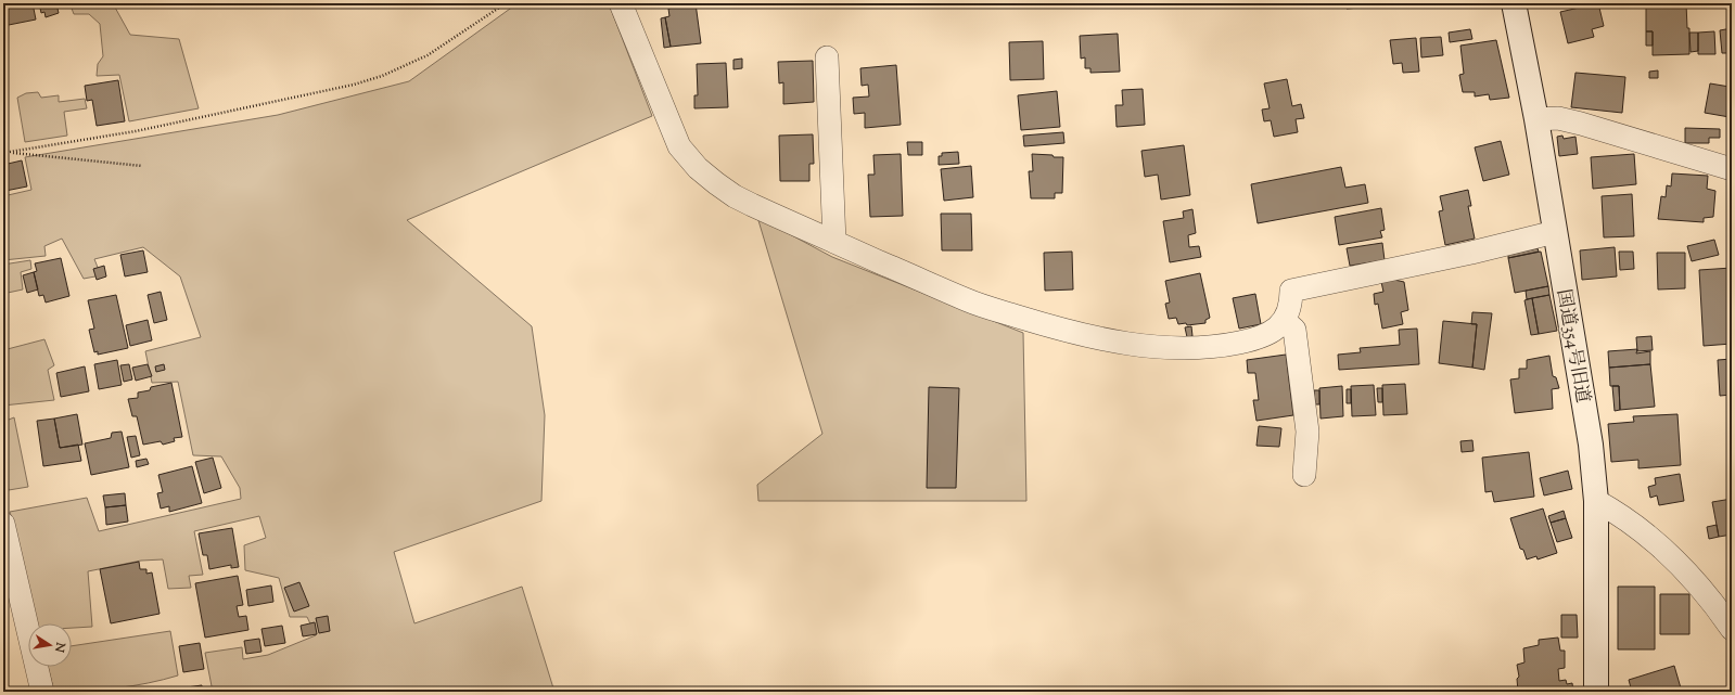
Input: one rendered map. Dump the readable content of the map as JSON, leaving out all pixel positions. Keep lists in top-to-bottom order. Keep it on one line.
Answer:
{"streets":{"street":["国道354号旧道"]},"north":"right"}
